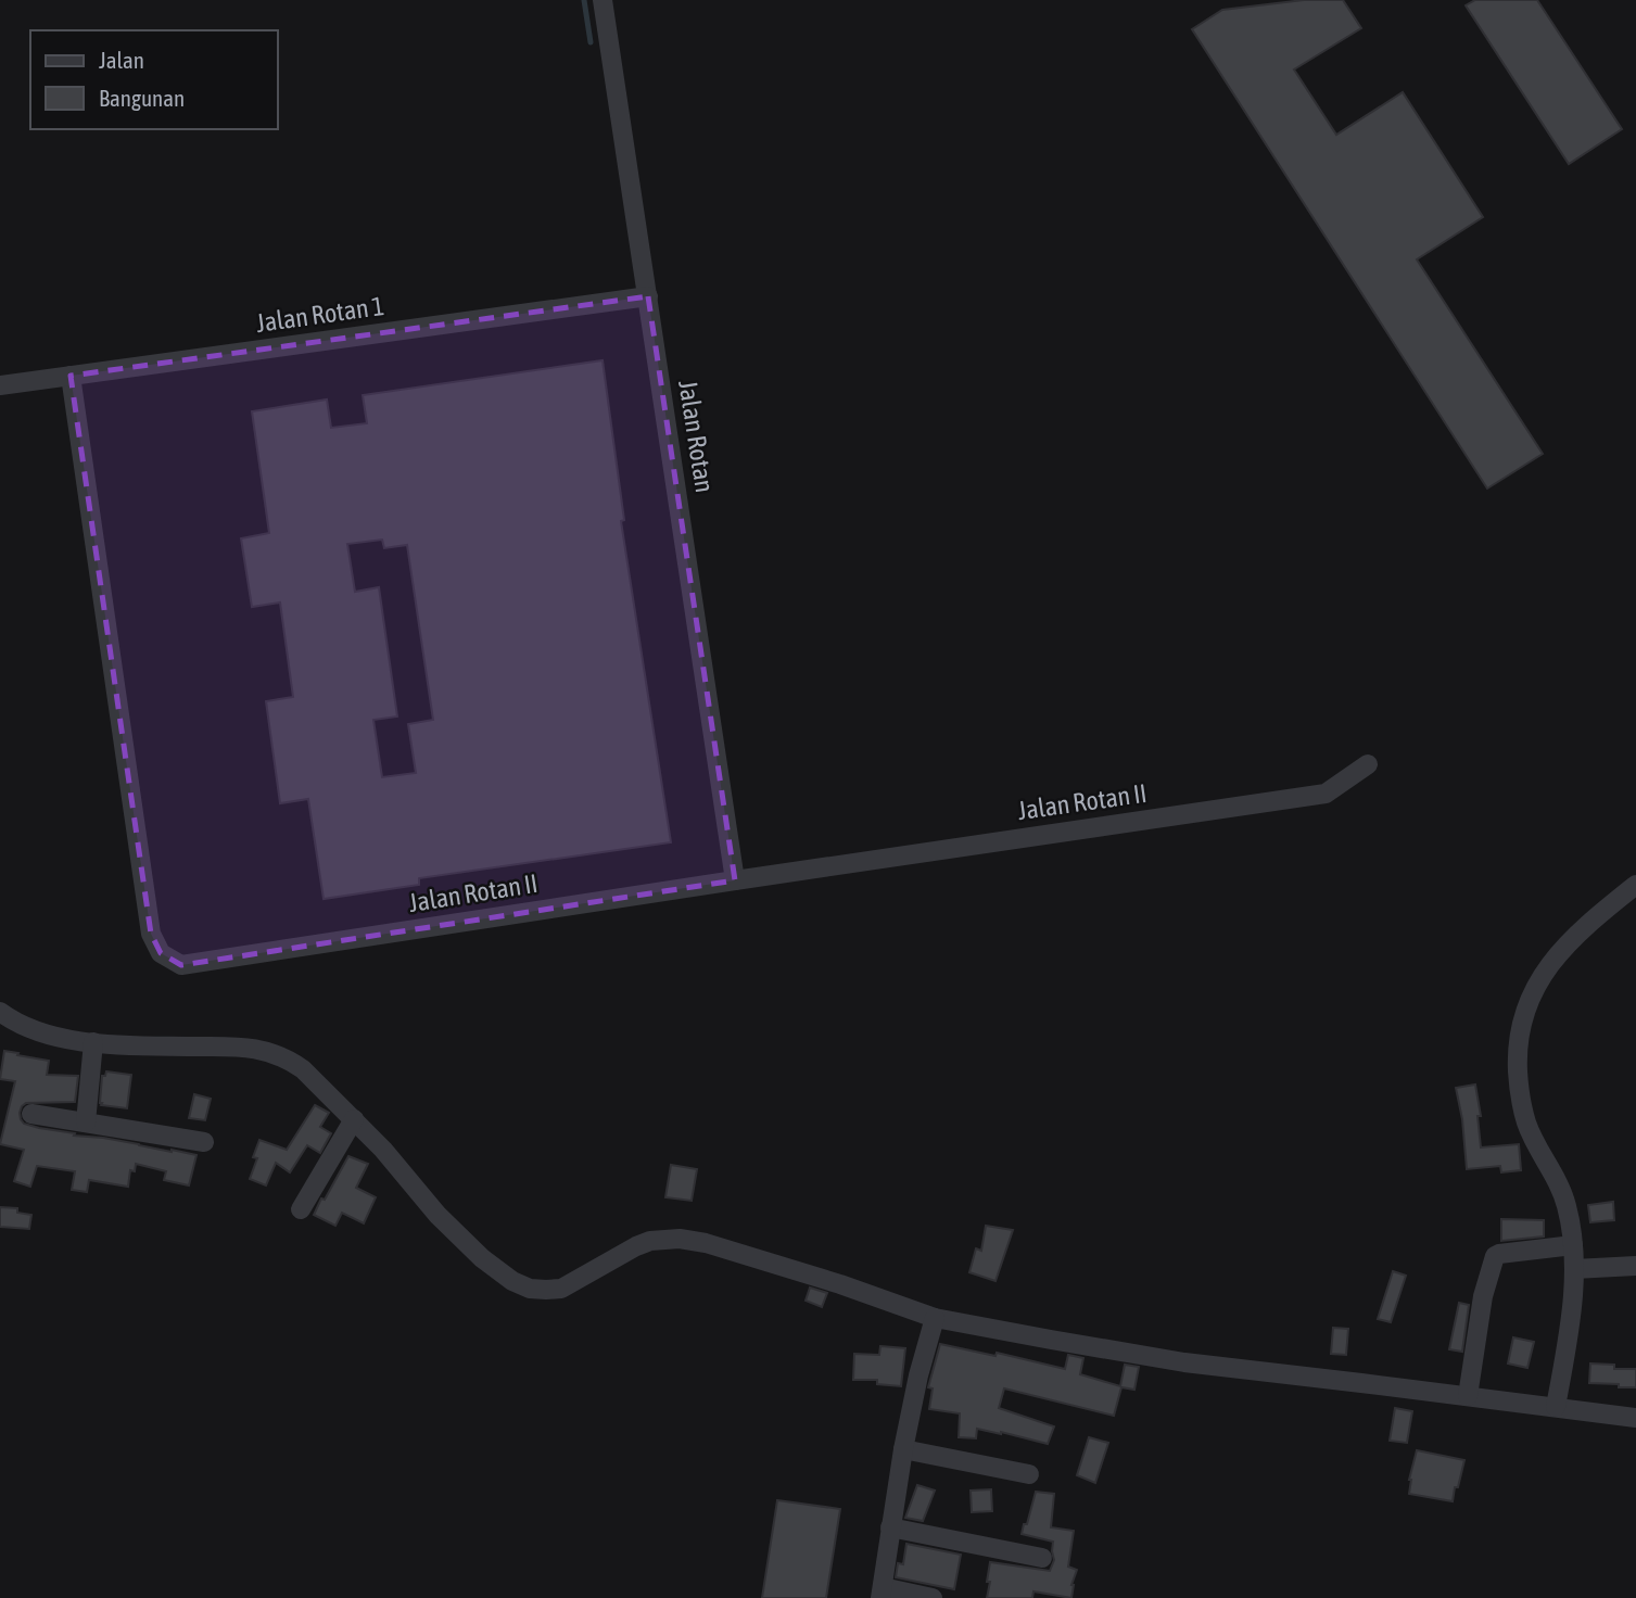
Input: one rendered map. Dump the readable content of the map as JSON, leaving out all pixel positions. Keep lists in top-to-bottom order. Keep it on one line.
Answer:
{"streets":{"street":["Jalan Rotan 1","Jalan Rotan","Jalan Rotan II"]},"crossings":[["Jalan Rotan 1","Jalan Rotan"],["Jalan Rotan 1","Jalan Rotan II"],["Jalan Rotan","Jalan Rotan II"]],"legend":["Jalan","Bangunan"]}
